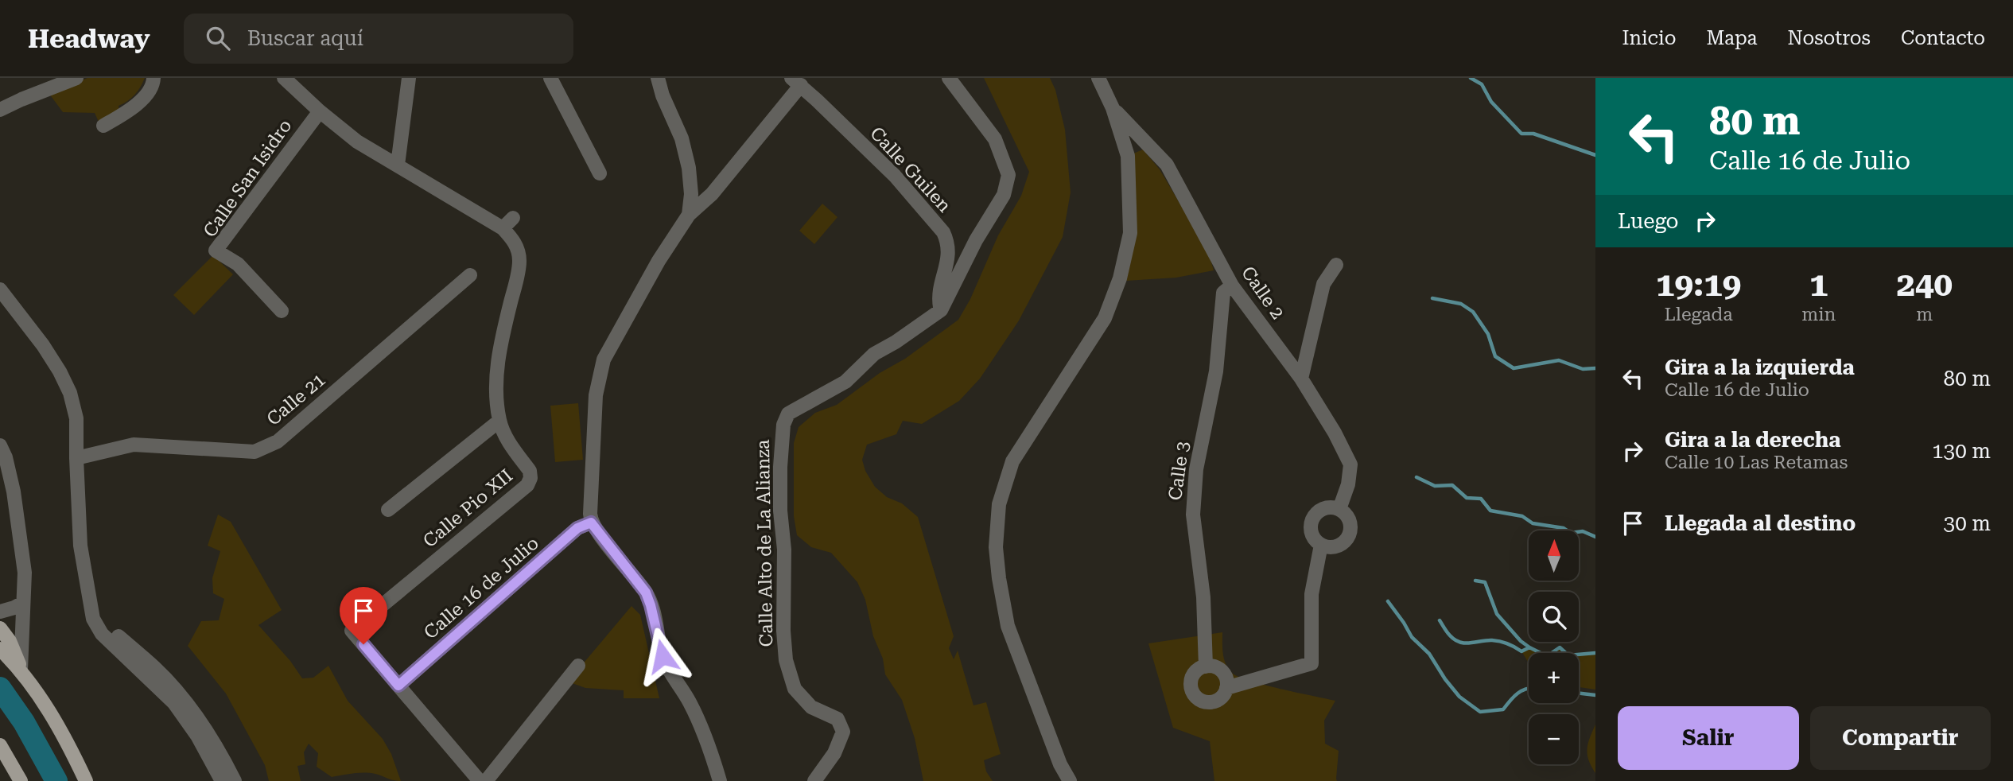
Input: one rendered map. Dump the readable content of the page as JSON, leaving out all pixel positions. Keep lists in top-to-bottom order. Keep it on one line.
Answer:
{"streets":{"street":["Calle Guilen","Calle San Isidro","Calle 2","Calle 21","Calle 3","Calle Pio XII","Calle Alto de La Alianza","Calle 16 de Julio"]},"crossings":[["Calle Guilen","Calle Alto de La Alianza"],["Calle 2","Calle 3"],["Calle Pio XII","Calle 16 de Julio"]],"north":"top","page":{"header":"Headway","search":"Buscar aquí","nav":["Inicio","Mapa","Nosotros","Contacto"],"turn":["80 m","Calle 16 de Julio"],"then":"Luego","eta":["19:19","Llegada","1","min","240","m"],"list":[{"name":"Gira a la izquierda","note":"Calle 16 de Julio","value":"80 m"},{"name":"Gira a la derecha","note":"Calle 10 Las Retamas","value":"130 m"},{"name":"Llegada al destino","value":"30 m"}],"map_buttons":["+","−"],"buttons":["Salir","Compartir"]}}
